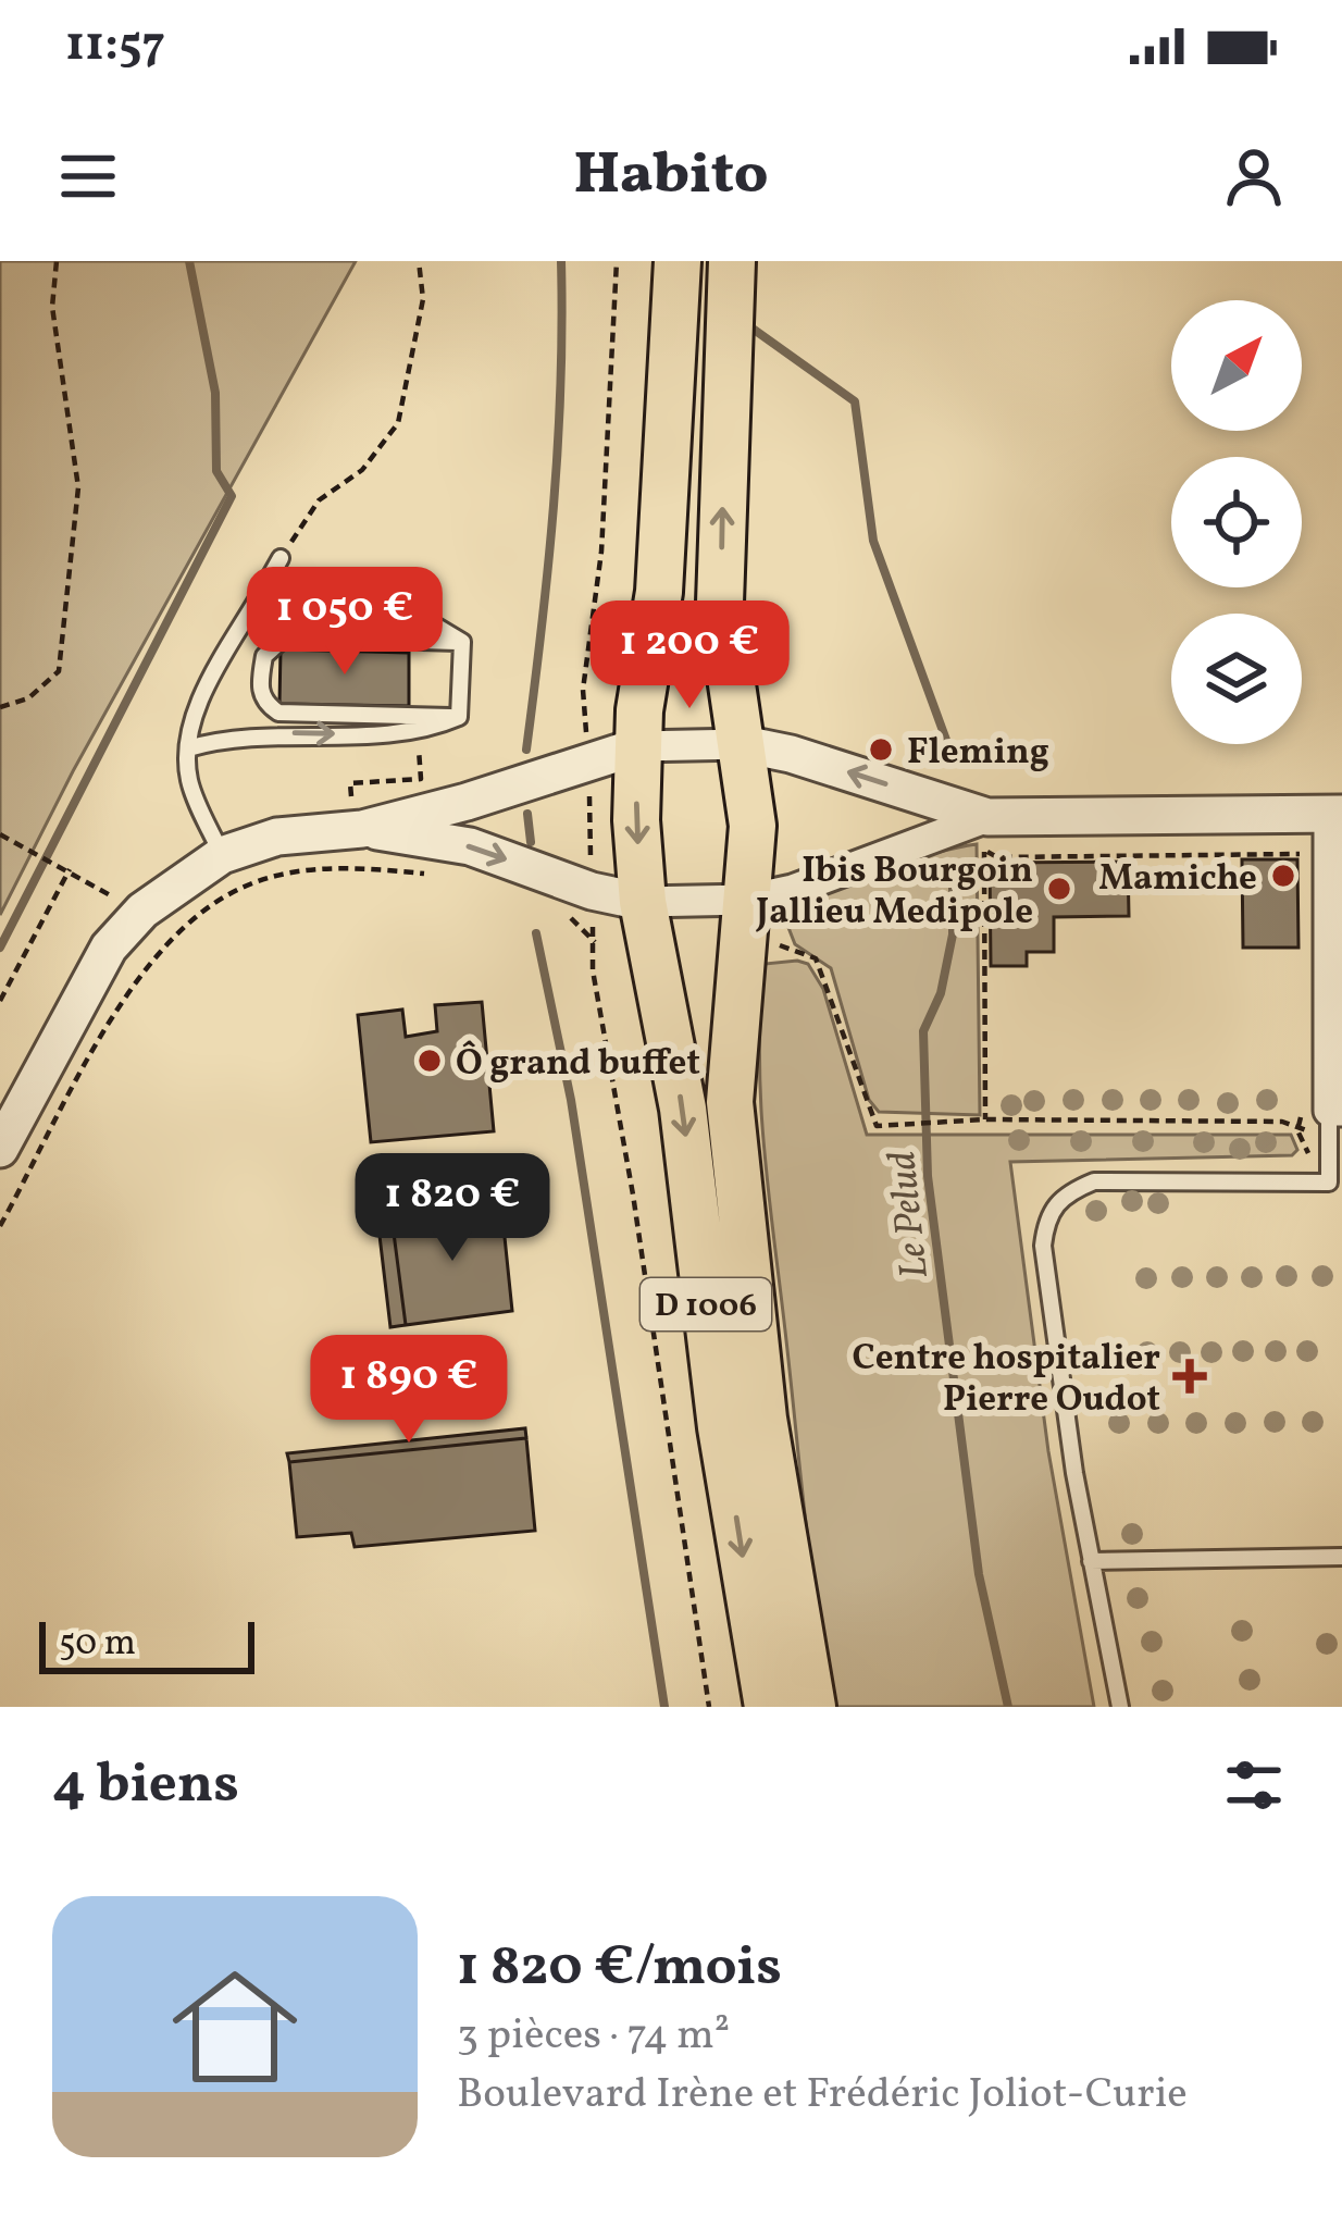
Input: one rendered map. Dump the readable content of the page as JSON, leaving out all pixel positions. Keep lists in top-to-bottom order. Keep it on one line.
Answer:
{"streets":{"main road":["D 1006"]},"water":["Le Pelud"],"places":{"other":["Fleming","Mamiche","Ibis Bourgoin Jallieu Medipole","Ô grand buffet"],"health":["Centre hospitalier Pierre Oudot"]},"scale_bar":"50 m","north":"top right","page":{"status":"11:57","header":"Habito","price":["1 050 €","1 200 €","1 820 €","1 890 €"],"scale":"50 m","heading":"4 biens","list":[{"name":"1 820 €/mois","note":"3 pièces · 74 m² · Boulevard Irène et Frédéric Joliot-Curie"}]}}
